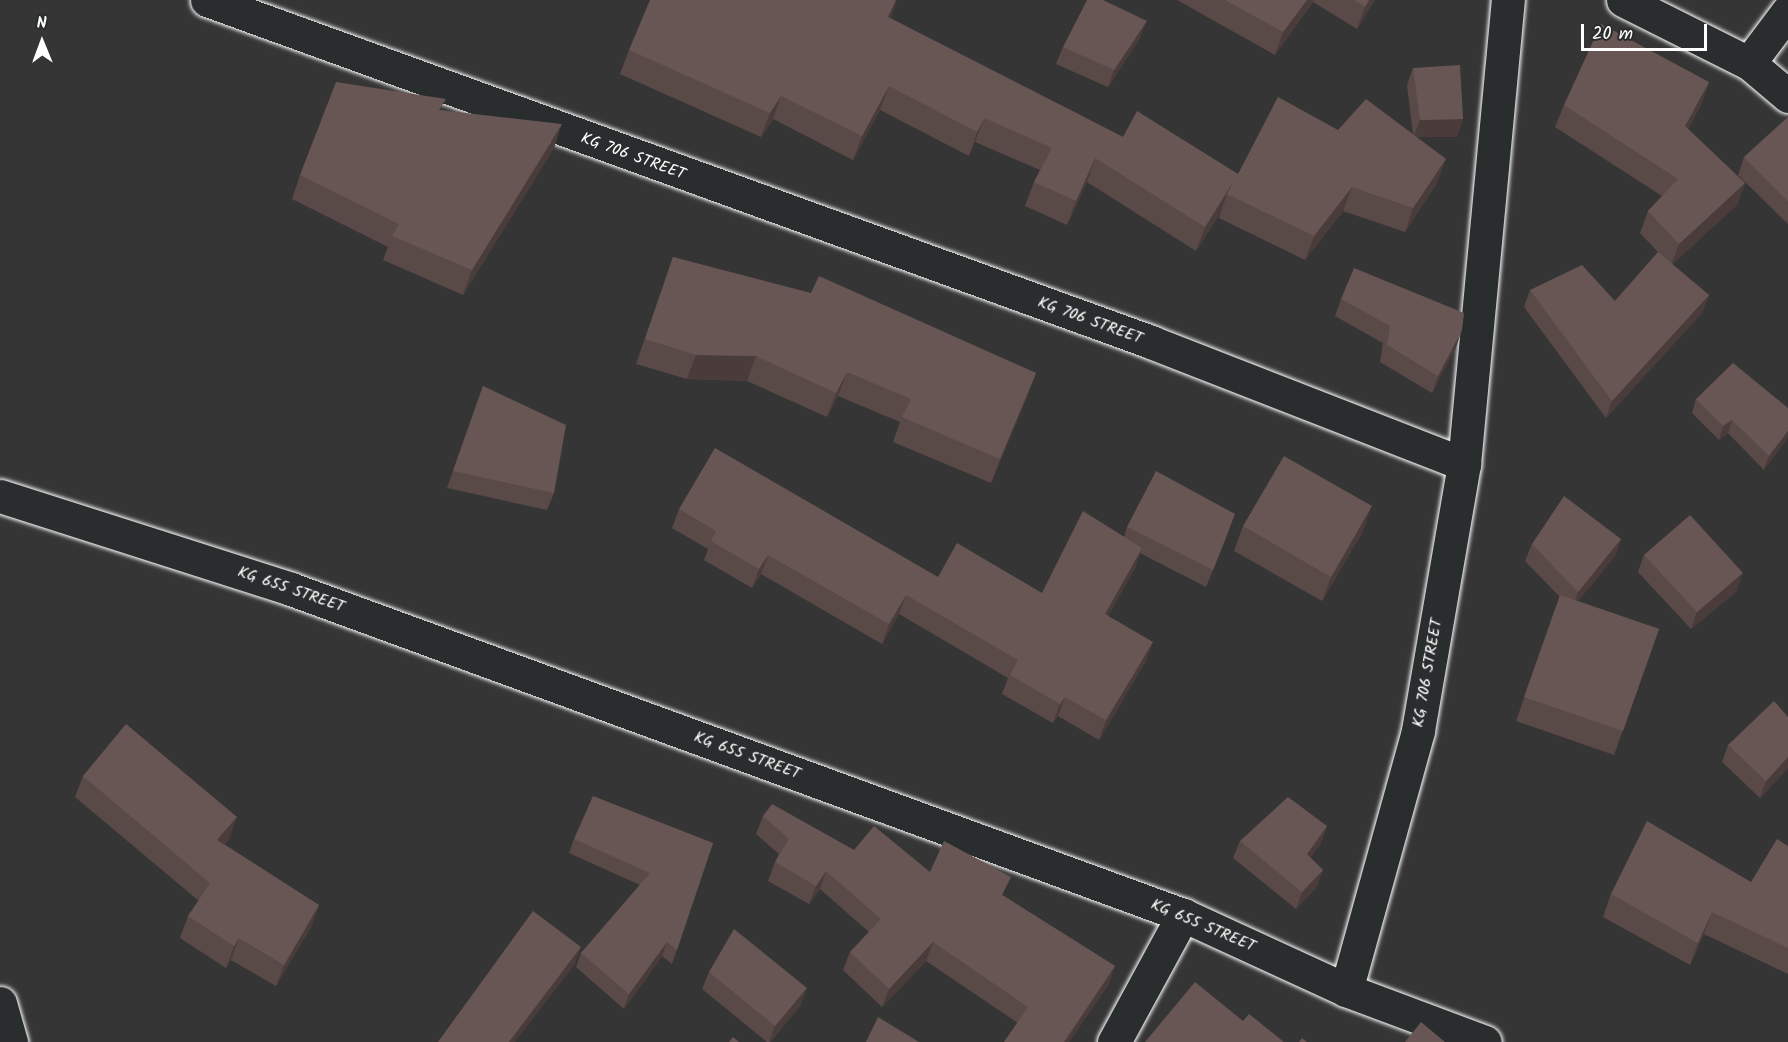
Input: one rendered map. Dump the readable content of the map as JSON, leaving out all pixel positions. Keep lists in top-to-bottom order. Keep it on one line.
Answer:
{"streets":{"street":["KG 706 STREET","KG 655 STREET"]},"crossings":[["KG 706 STREET","KG 655 STREET"]],"scale_bar":"20 m","north":"top"}
